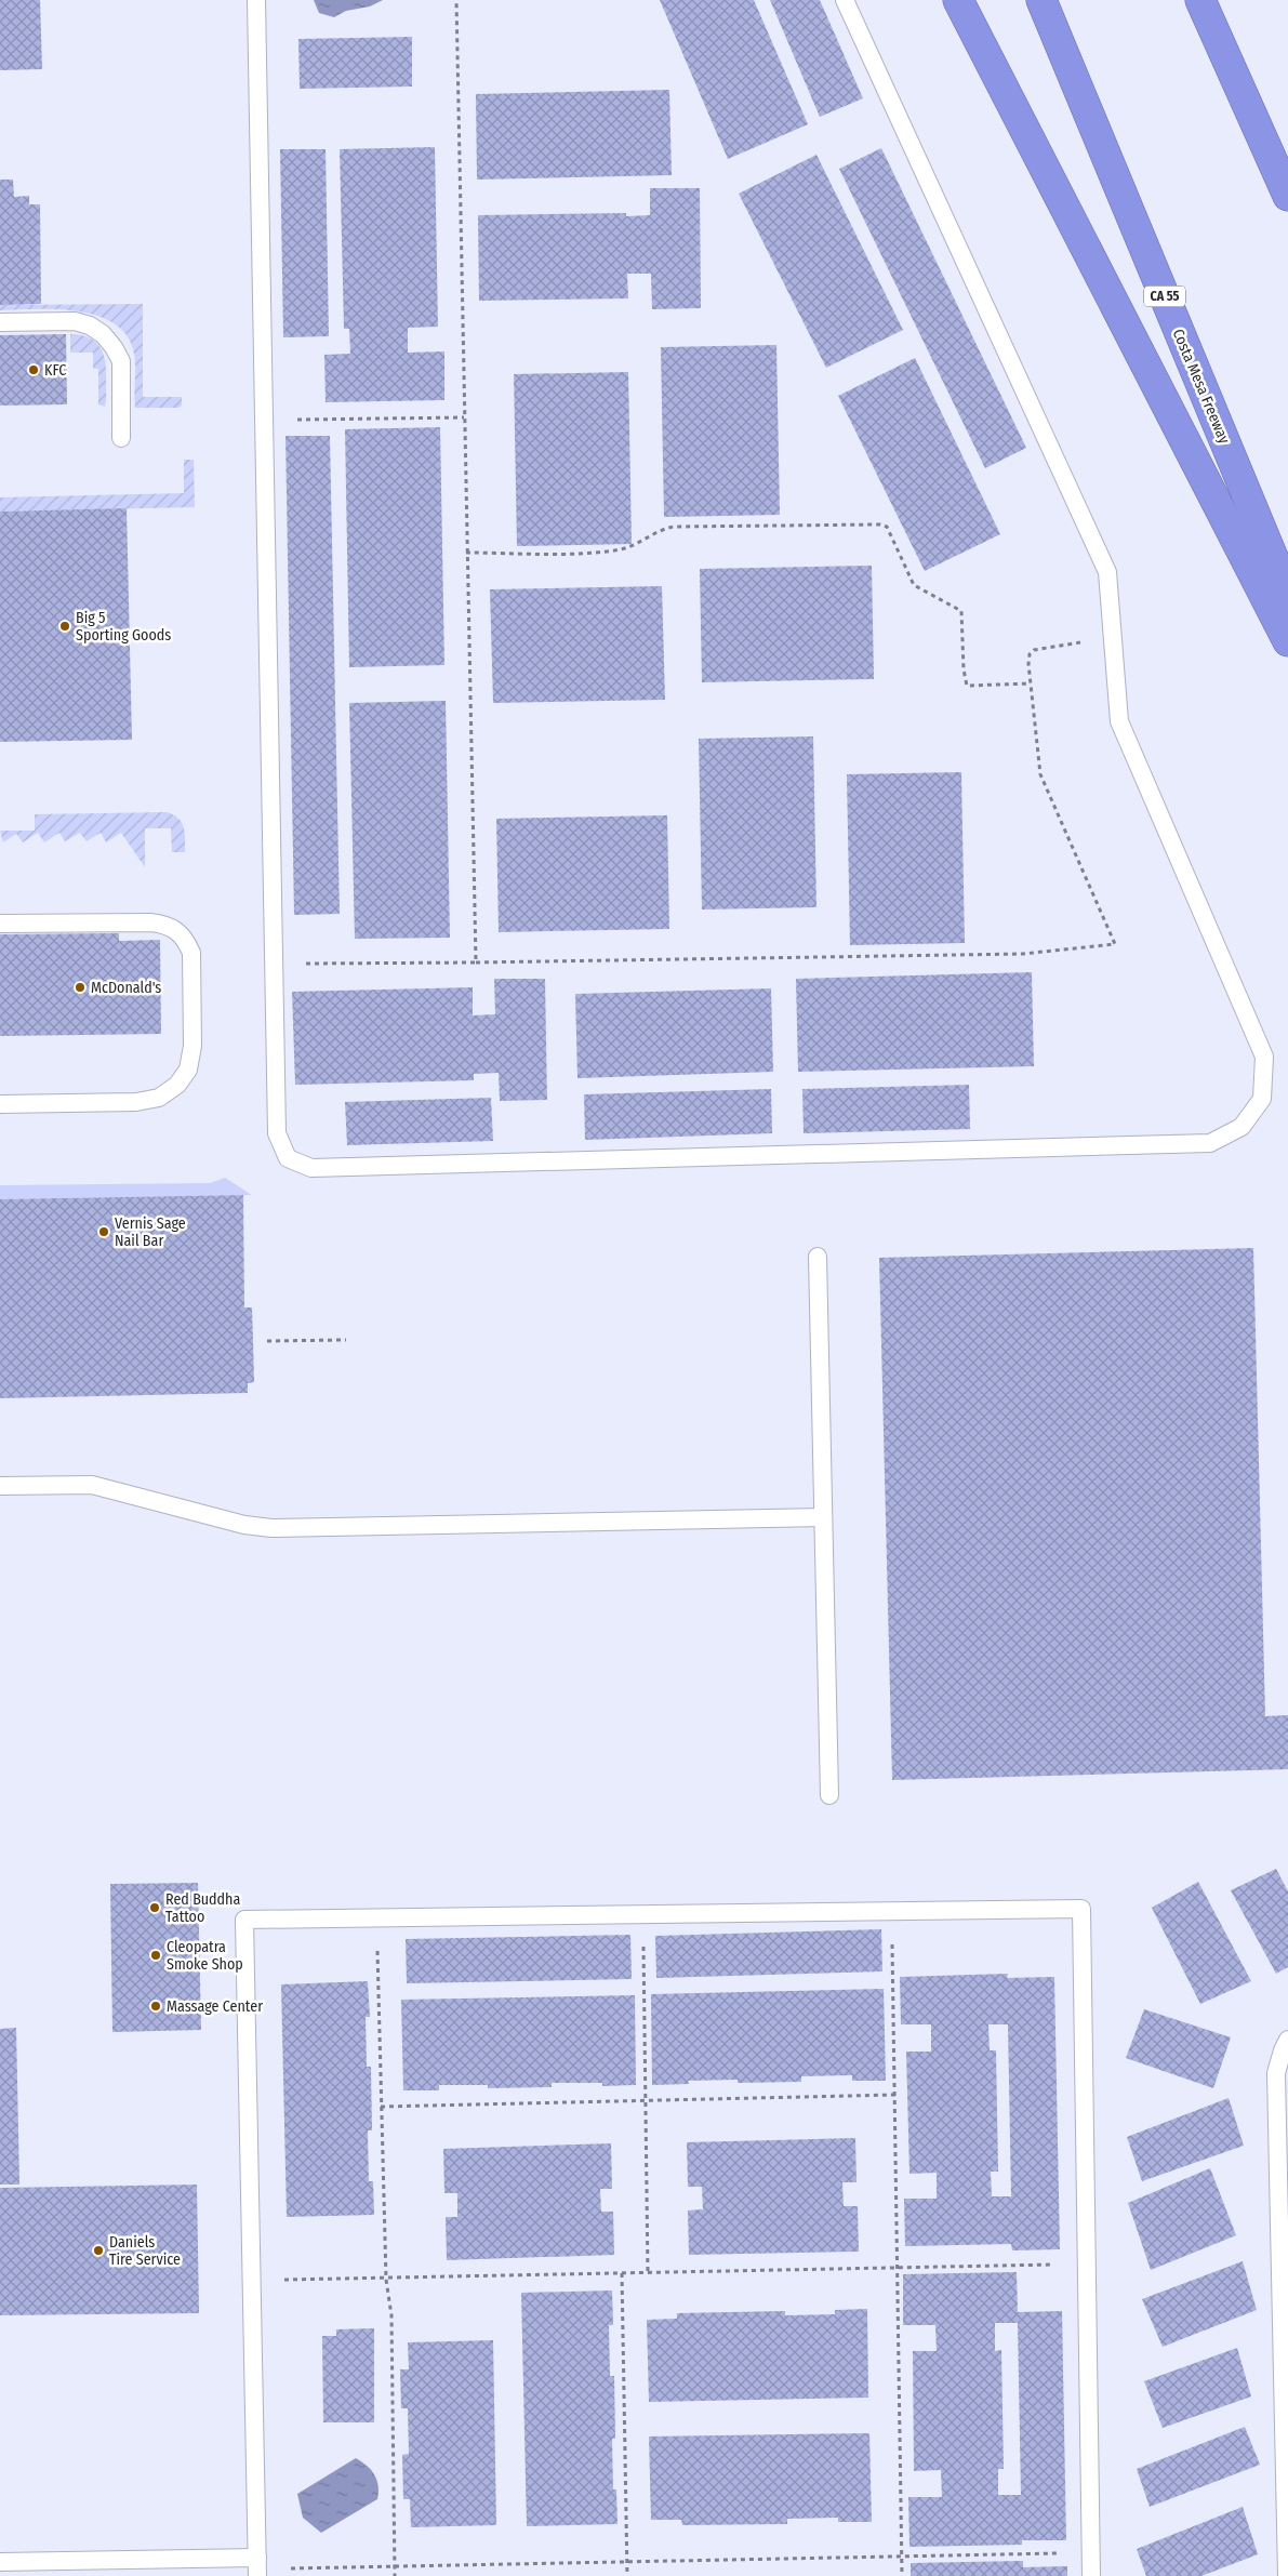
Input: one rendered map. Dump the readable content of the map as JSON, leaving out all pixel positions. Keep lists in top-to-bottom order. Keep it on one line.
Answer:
{"streets":{"highway":["CA 55","Costa Mesa Freeway"]},"places":["KFC","Big 5 Sporting Goods","McDonald's","Vernis Sage Nail Bar","Red Buddha Tattoo","Cleopatra Smoke Shop","Massage Center","Daniels Tire Service"]}
